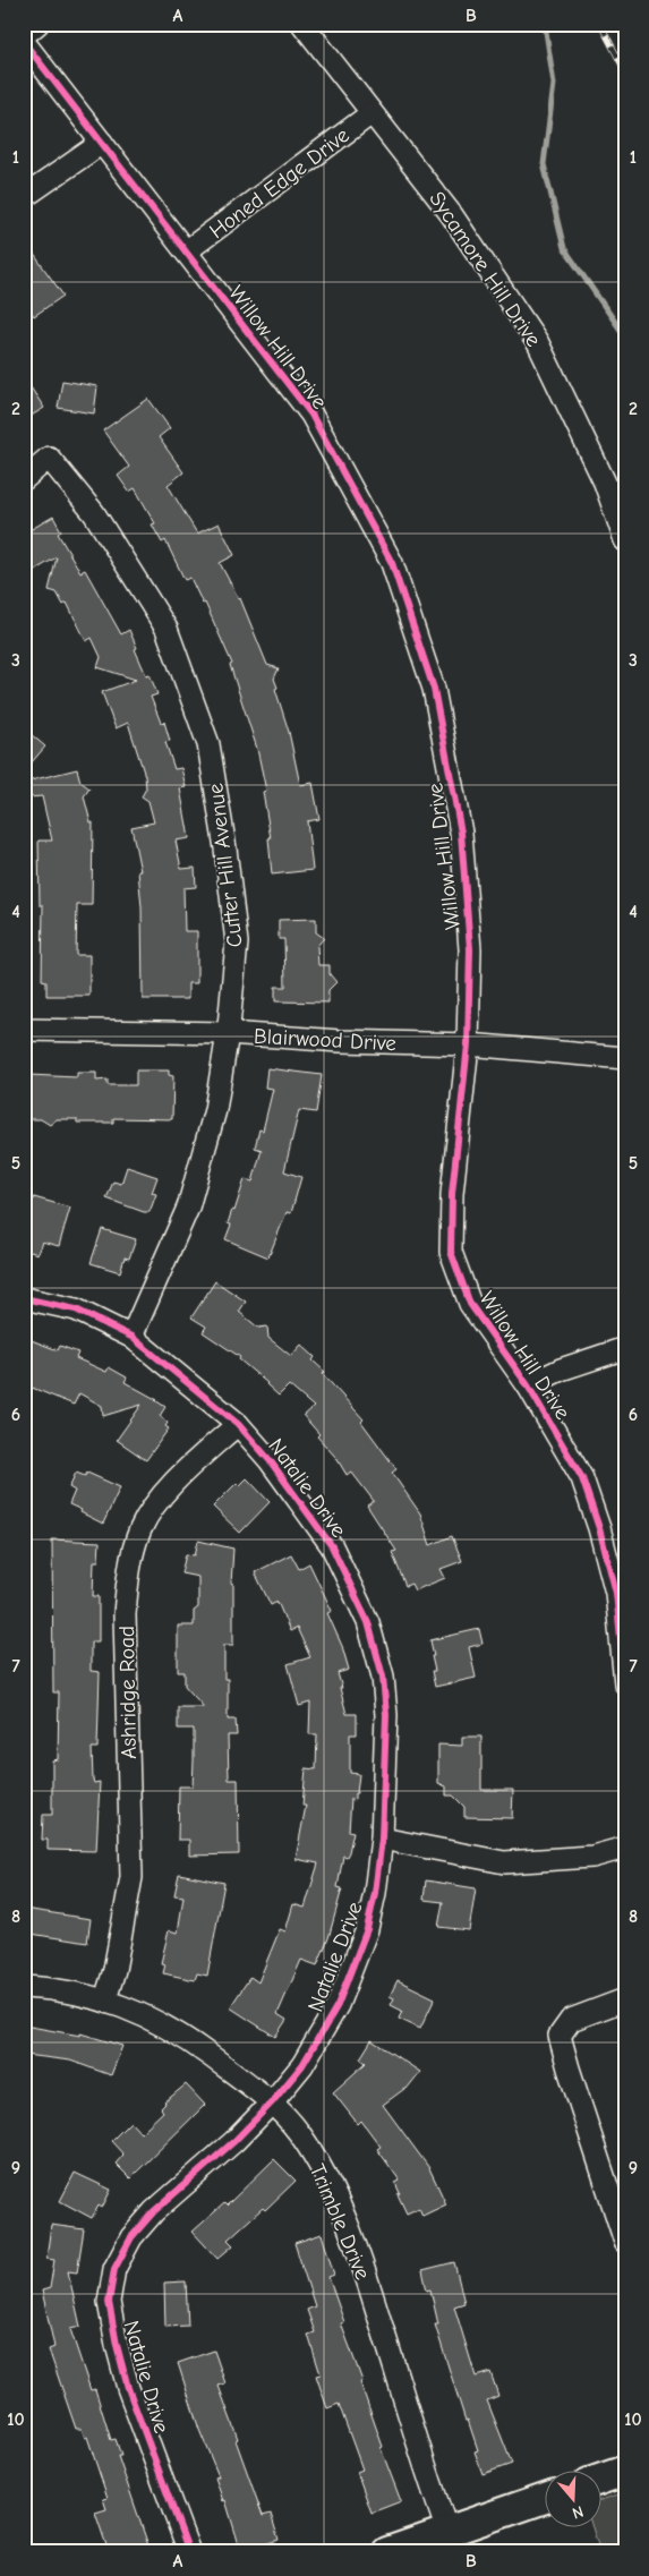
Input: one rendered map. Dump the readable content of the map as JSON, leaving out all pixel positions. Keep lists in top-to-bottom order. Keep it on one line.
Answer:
{"streets":{"street":["Honed Edge Drive","Sycamore Hill Drive","Willow Hill Drive","Cutter Hill Avenue","Blairwood Drive","Natalie Drive","Ashridge Road","Trimble Drive"]},"crossings":[["Honed Edge Drive","Sycamore Hill Drive"],["Honed Edge Drive","Willow Hill Drive"],["Willow Hill Drive","Blairwood Drive"],["Cutter Hill Avenue","Blairwood Drive"],["Cutter Hill Avenue","Natalie Drive"],["Natalie Drive","Ashridge Road"],["Natalie Drive","Trimble Drive"],["Ashridge Road","Trimble Drive"]],"north":"bottom","grid":{"columns":["A","B"],"rows":["1","2","3","4","5","6","7","8","9","10"]}}
